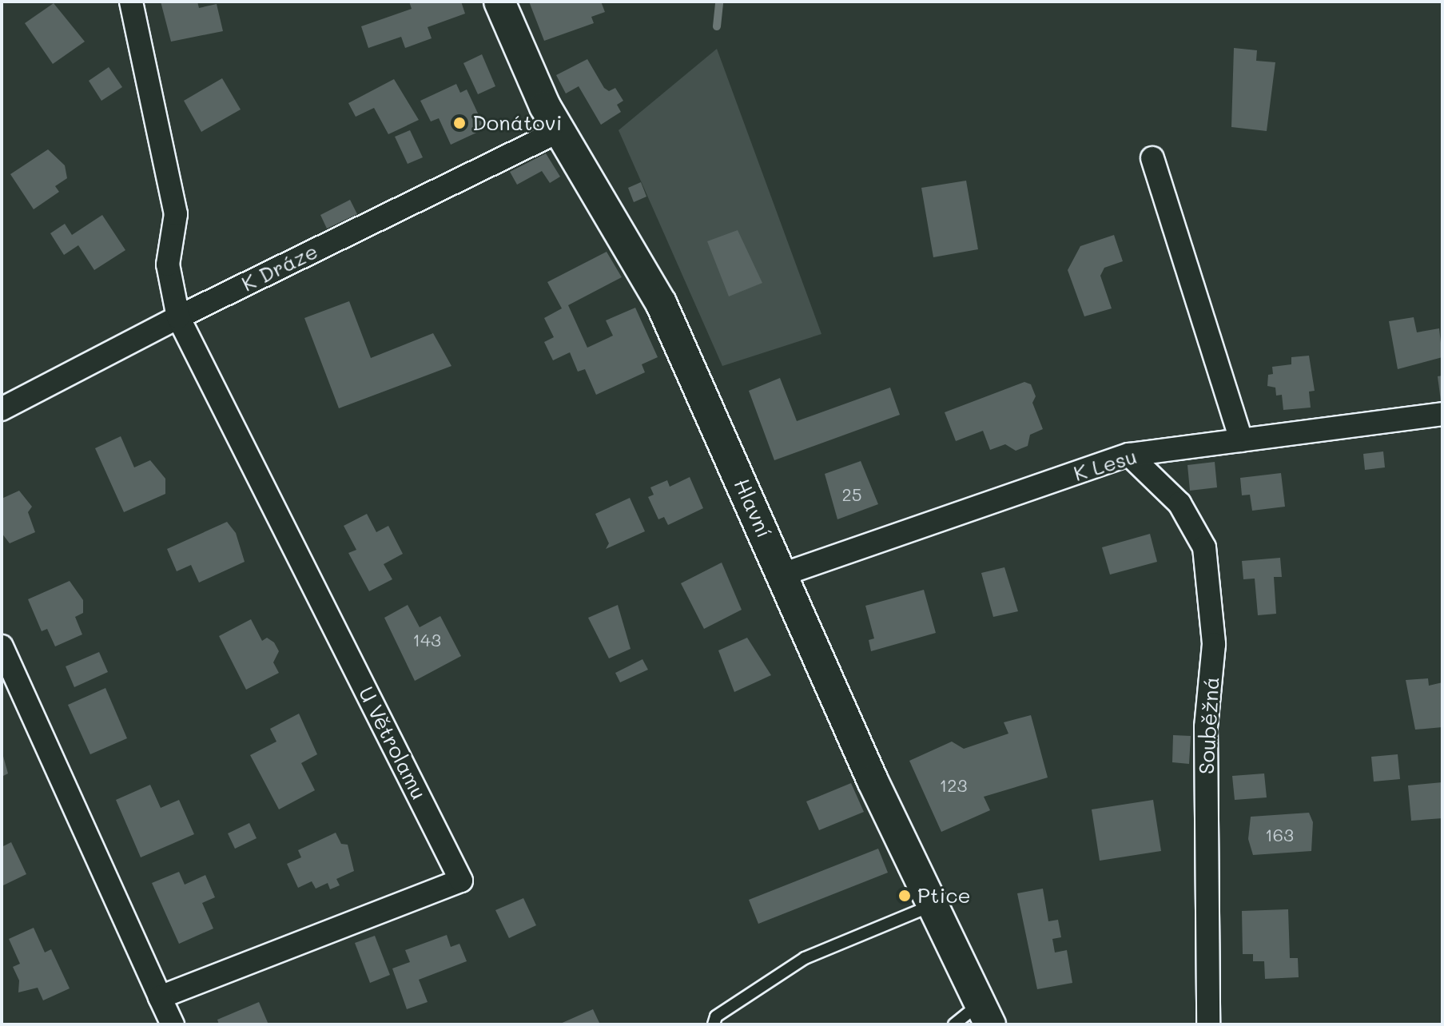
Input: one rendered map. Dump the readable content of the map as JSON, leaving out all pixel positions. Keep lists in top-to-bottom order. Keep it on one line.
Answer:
{"streets":{"main road":["Hlavní"],"street":["K Dráze","K Lesu","Souběžná","U Větrolamu"]},"crossings":[["K Dráze","Hlavní"],["K Dráze","U Větrolamu"],["K Lesu","Hlavní"],["K Lesu","Souběžná"]],"places":["Donátovi","Ptice"],"house_numbers":["25","143","123","163"]}
